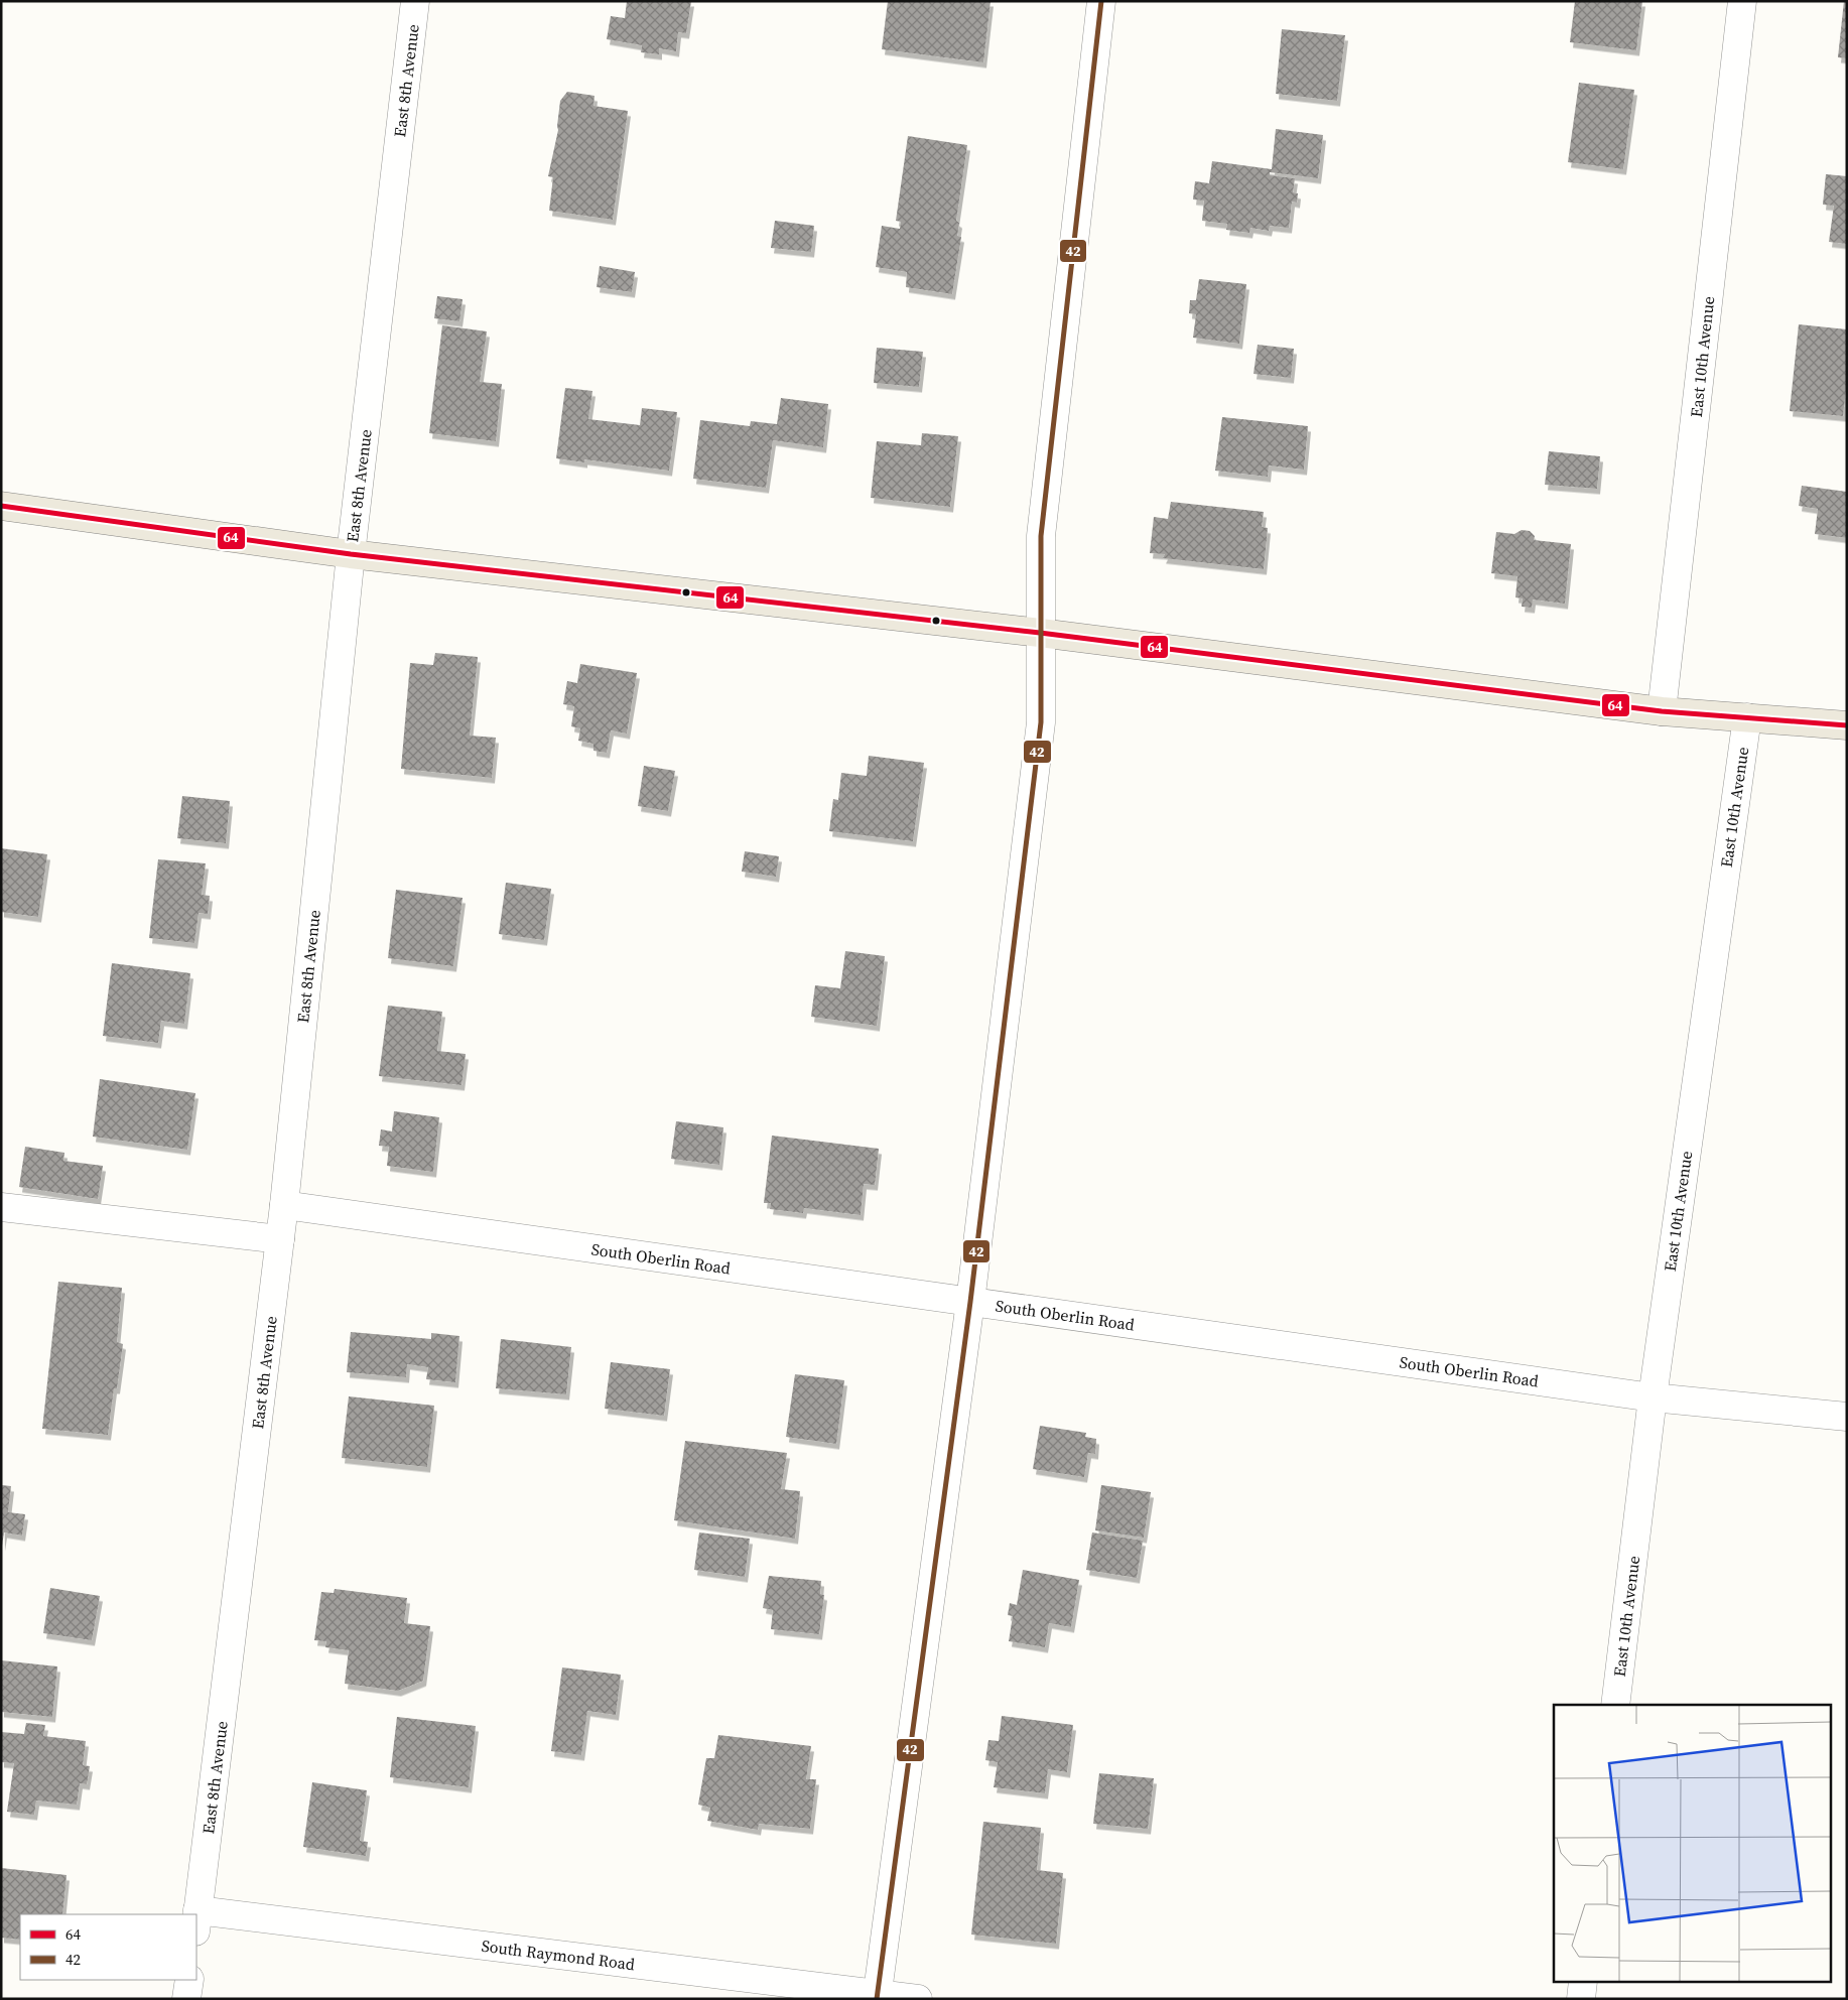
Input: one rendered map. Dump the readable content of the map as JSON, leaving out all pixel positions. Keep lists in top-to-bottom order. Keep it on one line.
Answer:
{"streets":{"street":["East 8th Avenue","East 10th Avenue","South Oberlin Road","South Raymond Road"]},"crossings":[["East 8th Avenue","South Oberlin Road"],["East 8th Avenue","South Raymond Road"],["East 10th Avenue","South Oberlin Road"]],"lines":["transit line 42","transit line 64"],"legend":["64","42"]}
